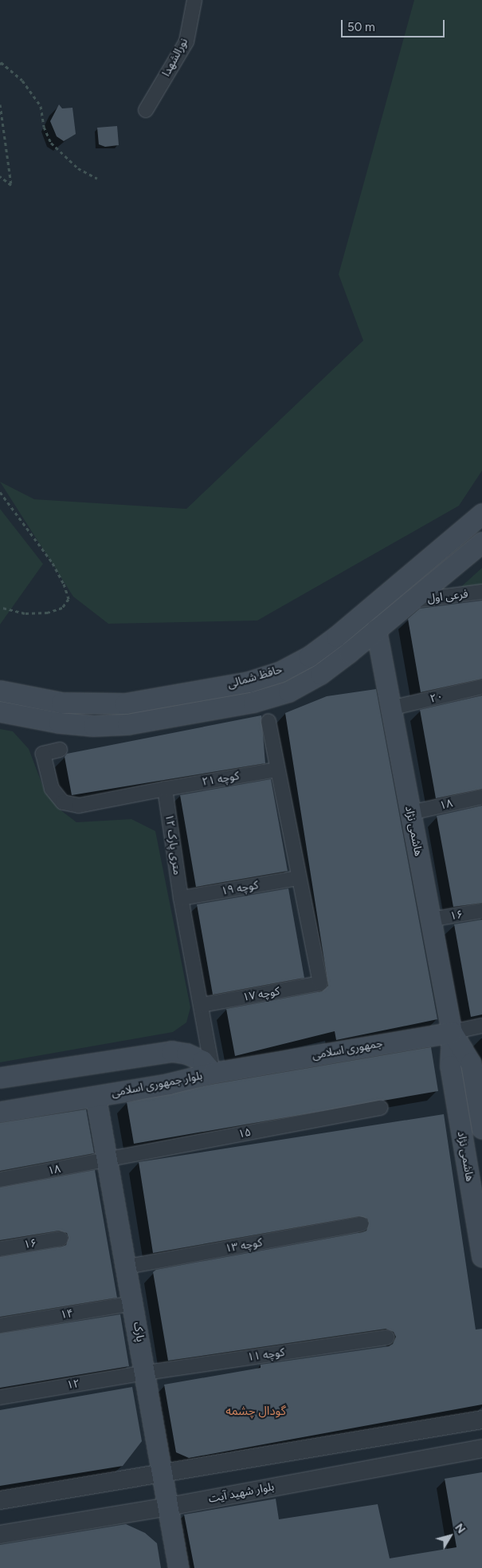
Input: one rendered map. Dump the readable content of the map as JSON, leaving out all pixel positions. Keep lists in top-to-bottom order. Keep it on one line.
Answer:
{"streets":{"main road":["حافظ شمالی","هاشمی نژاد","جمهوری اسلامی","بلوار جمهوری اسلامی","پارک"],"street":["نورالشهدا","فرعی اول","۲۰","کوچه ۲۱","۱۸","۱۲ متری پارک","کوچه ۱۹","۱۶","کوچه ۱۷","۱۵","کوچه ۱۳","۱۴","کوچه ۱۱","۱۲","بلوار شهید آیت"]},"crossings":[["فرعی اول","حافظ شمالی"],["حافظ شمالی","هاشمی نژاد"],["۲۰","هاشمی نژاد"],["کوچه ۲۱","۱۲ متری پارک"],["۱۸","هاشمی نژاد"],["۱۸","۱۵"],["۱۸","پارک"],["هاشمی نژاد","۱۶"],["هاشمی نژاد","جمهوری اسلامی"],["۱۲ متری پارک","کوچه ۱۹"],["۱۲ متری پارک","کوچه ۱۷"],["۱۲ متری پارک","جمهوری اسلامی"],["۱۲ متری پارک","بلوار جمهوری اسلامی"],["کوچه ۱۹","کوچه ۱۷"],["جمهوری اسلامی","بلوار جمهوری اسلامی"],["بلوار جمهوری اسلامی","پارک"],["۱۵","پارک"],["کوچه ۱۳","پارک"],["۱۴","پارک"],["پارک","کوچه ۱۱"],["پارک","۱۲"],["پارک","بلوار شهید آیت"],["کوچه ۱۱","۱۲"]],"districts":["گودال چشمه"],"scale_bar":"50 m","north":"top right"}
